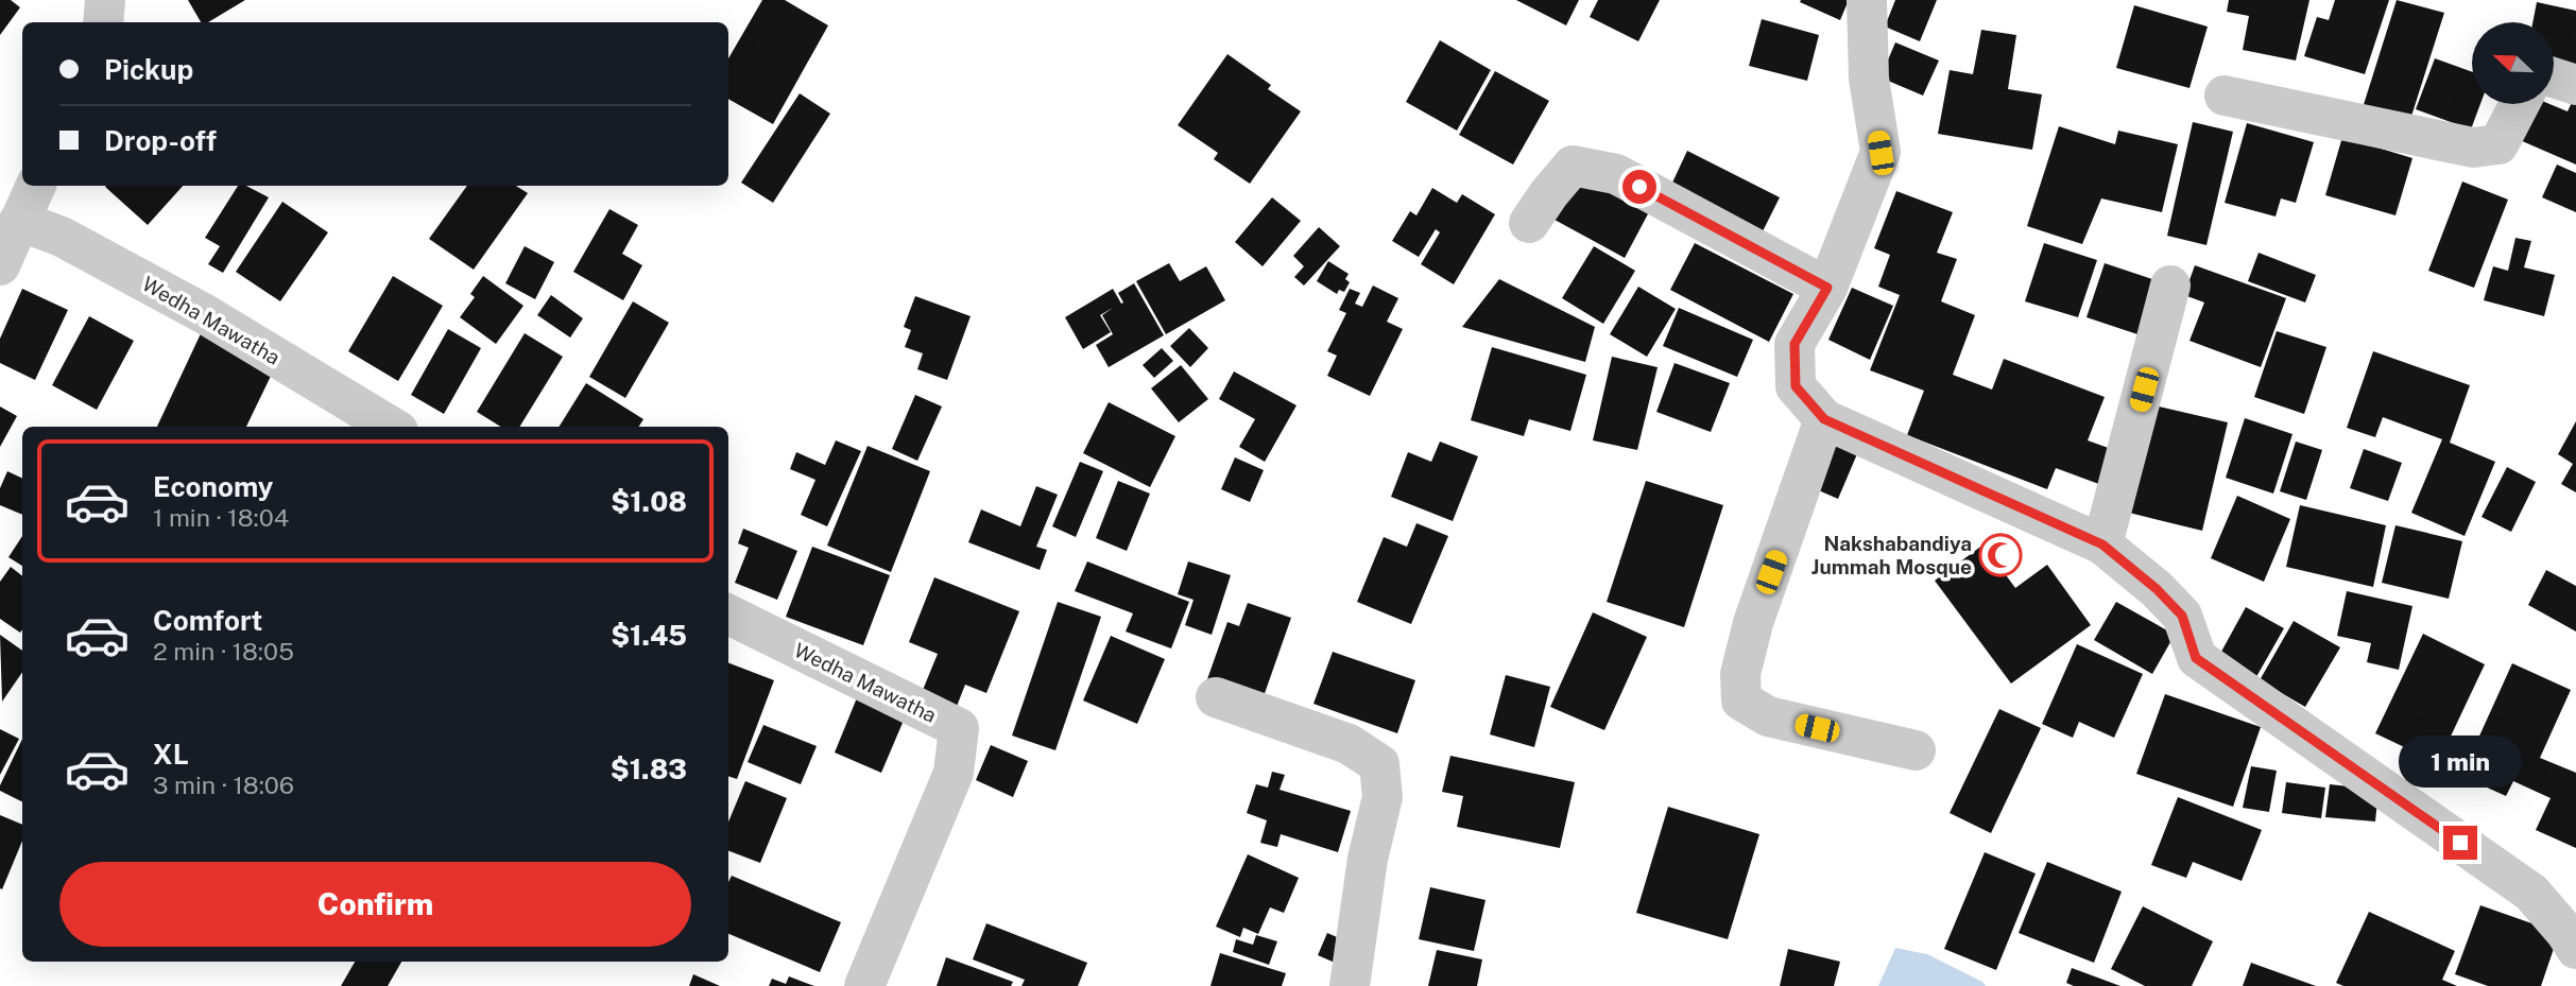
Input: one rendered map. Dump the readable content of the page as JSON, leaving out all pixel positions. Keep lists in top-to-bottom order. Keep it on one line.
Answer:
{"streets":{"street":["Wedha Mawatha"]},"places":{"mosque":["Nakshabandiya Jummah Mosque"]},"north":"top left","page":{"banner":["Pickup","Drop-off"],"list":[{"name":"Economy","note":"1 min · 18:04","value":"$1.08"},{"name":"Comfort","note":"2 min · 18:05","value":"$1.45"},{"name":"XL","note":"3 min · 18:06","value":"$1.83"}],"bubble":"1 min","buttons":"Confirm"}}
